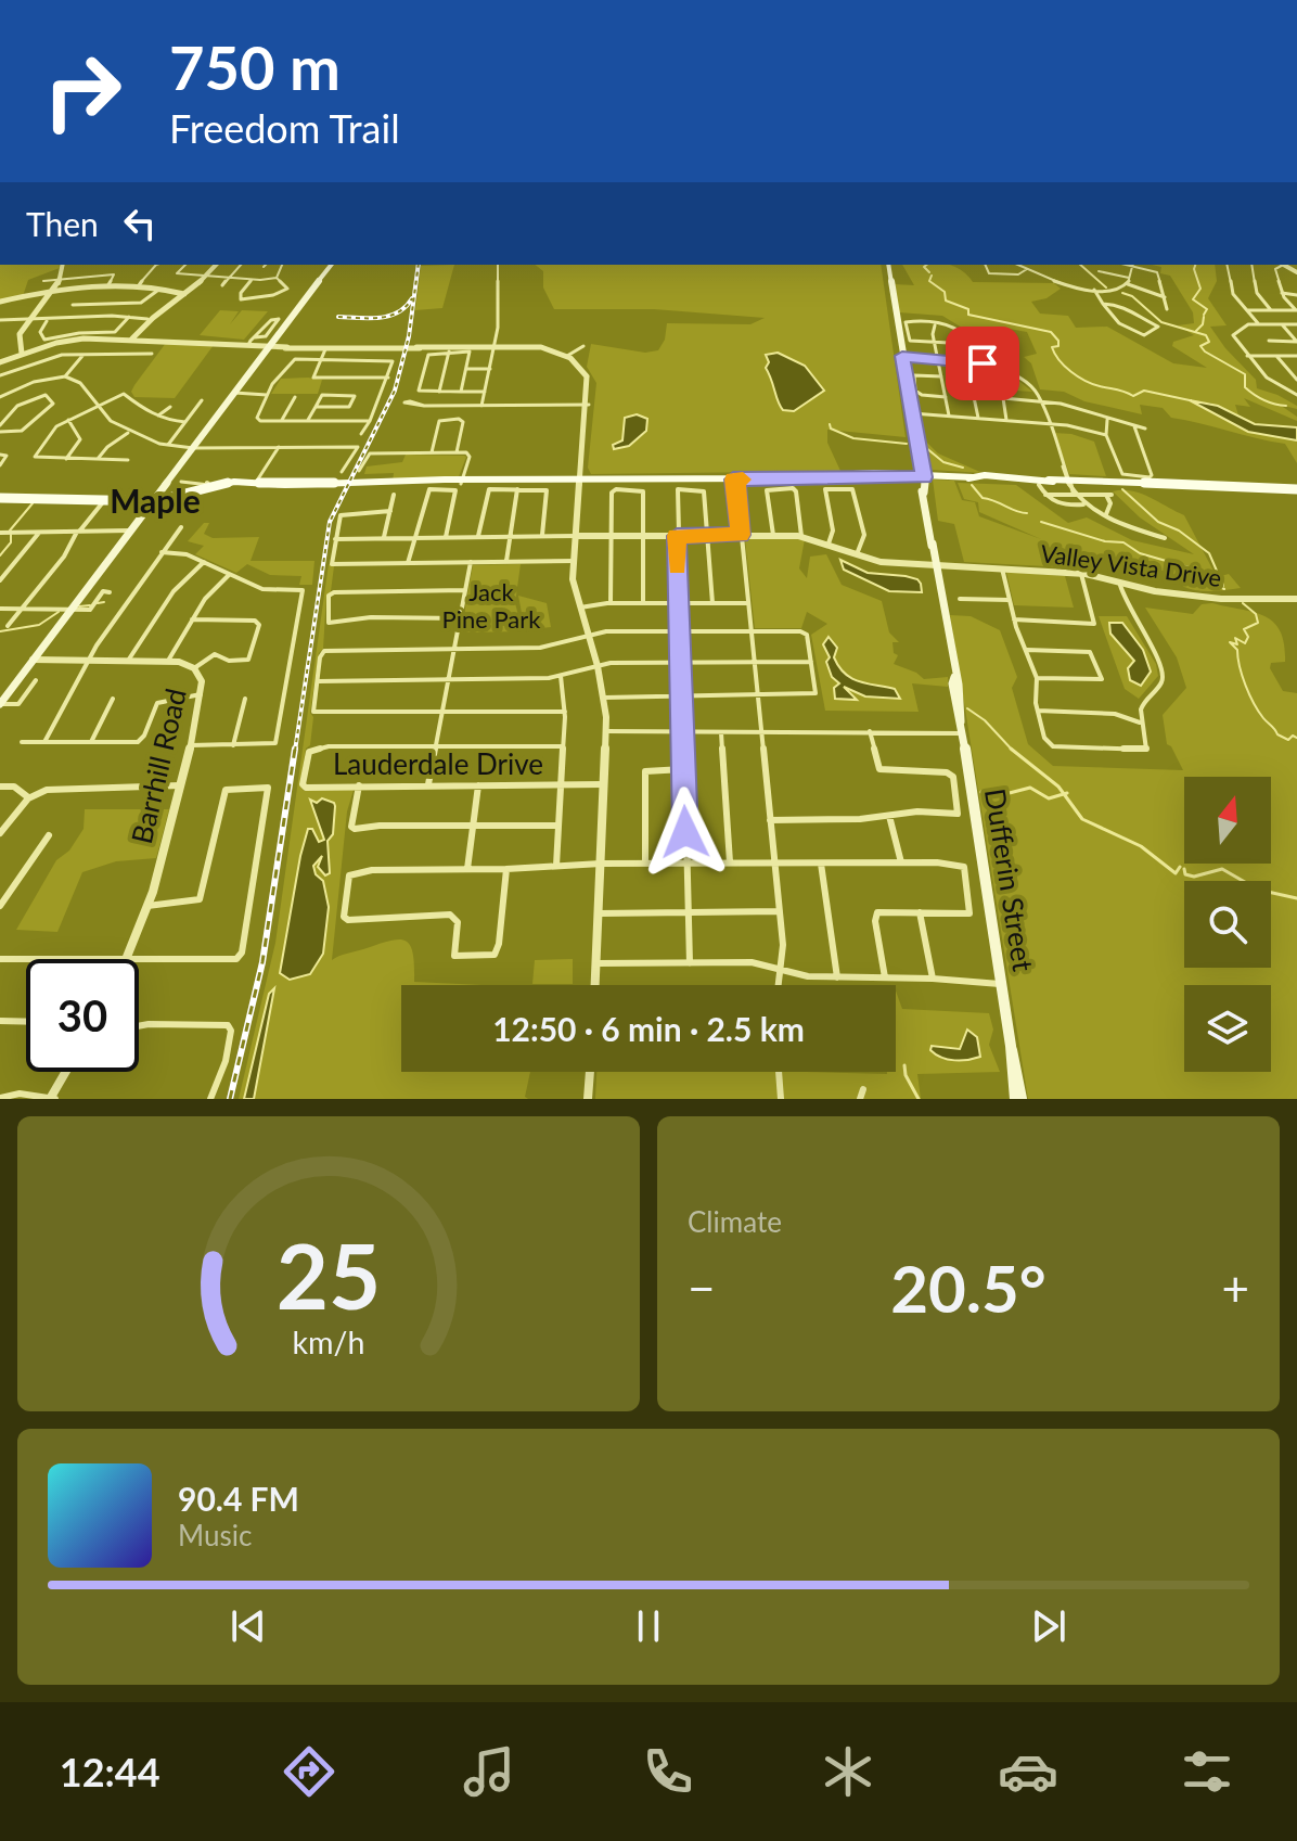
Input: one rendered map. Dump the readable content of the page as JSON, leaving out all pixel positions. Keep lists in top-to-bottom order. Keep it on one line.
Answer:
{"streets":{"main road":["Dufferin Street"],"street":["Valley Vista Drive","Lauderdale Drive","Barrhill Road"]},"crossings":[["Valley Vista Drive","Dufferin Street"]],"districts":["Maple"],"parks":["Jack Pine Park"],"north":"top","page":{"turn":["750 m","Freedom Trail"],"then":"Then","limit":"30","trip":"12:50 · 6 min · 2.5 km","tile":"Climate","heat":["−","20.5°","+"],"song":["90.4 FM","Music"],"tabs":"12:44","gauge":["25","km/h"]}}
